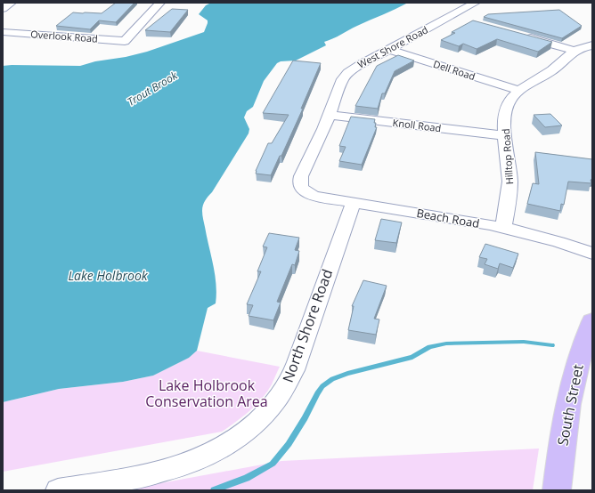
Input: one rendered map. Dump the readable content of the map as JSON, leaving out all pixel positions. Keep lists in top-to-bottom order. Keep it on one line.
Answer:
{"streets":{"main road":["South Street"],"street":["Overlook Road","West Shore Road","Dell Road","Knoll Road","Hilltop Road","Beach Road","North Shore Road"]},"crossings":[["West Shore Road","Dell Road"],["West Shore Road","Knoll Road"],["West Shore Road","Beach Road"],["Dell Road","Hilltop Road"],["Knoll Road","Hilltop Road"],["Hilltop Road","Beach Road"],["Beach Road","North Shore Road"]],"water":["Trout Brook","Lake Holbrook"],"parks":["Lake Holbrook Conservation Area"]}
